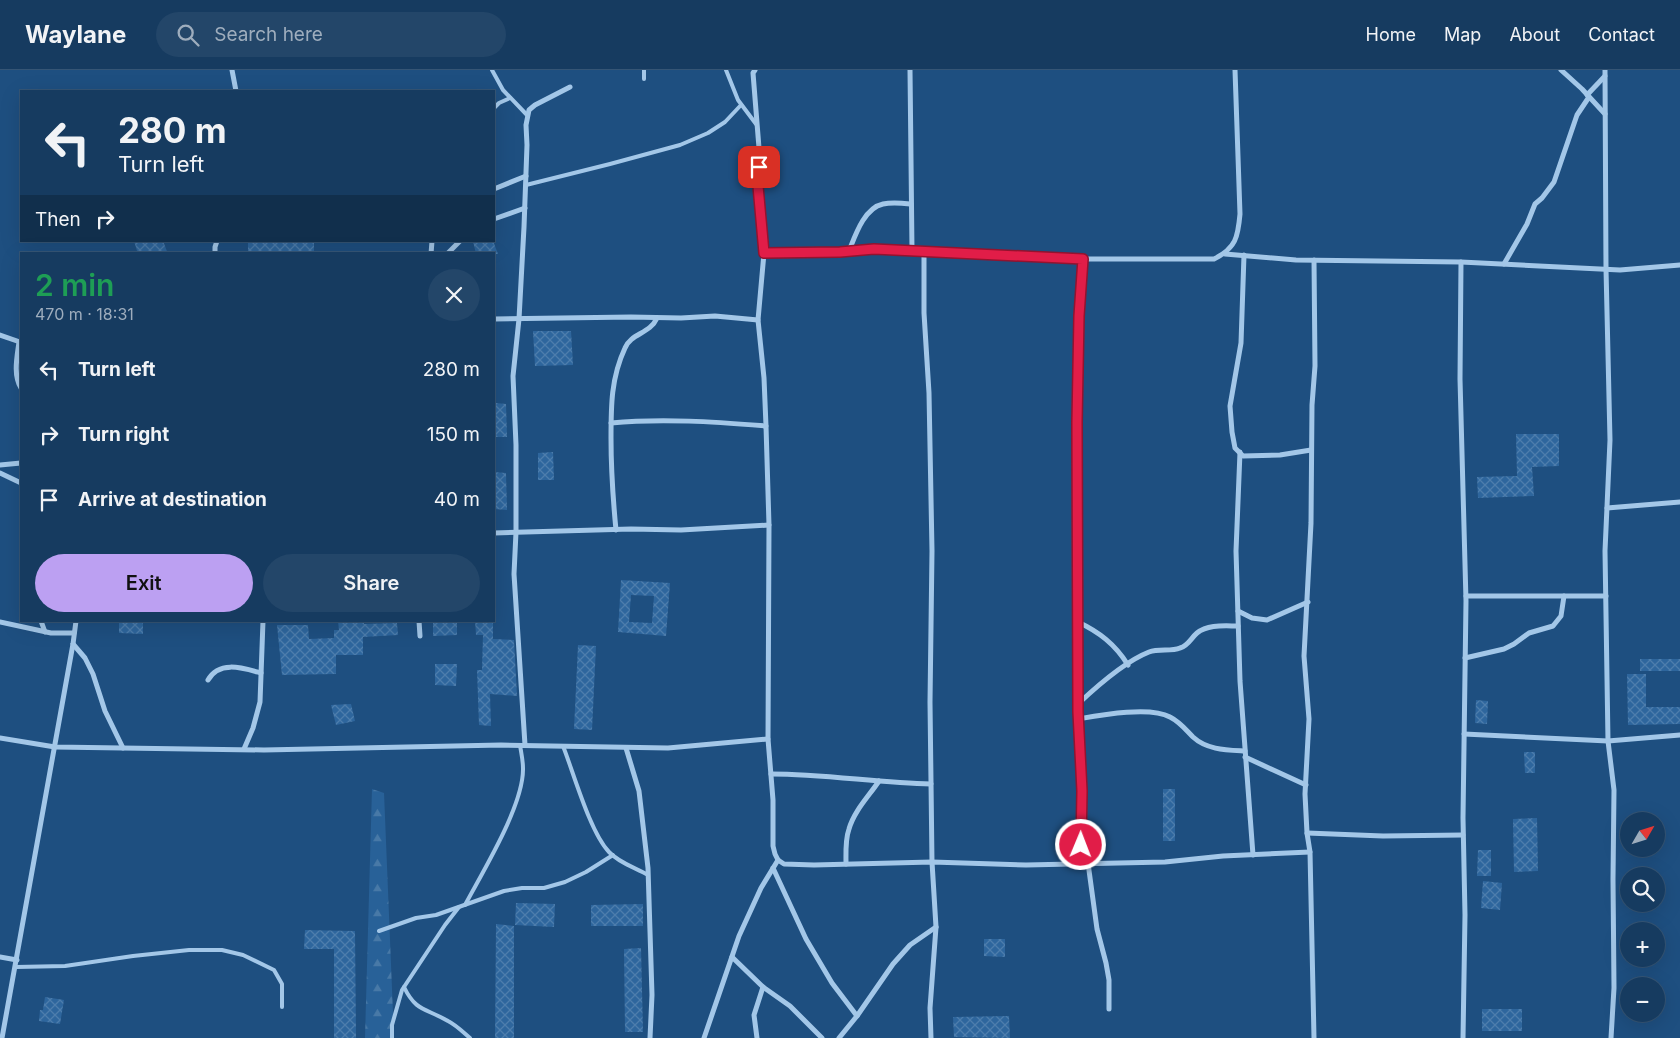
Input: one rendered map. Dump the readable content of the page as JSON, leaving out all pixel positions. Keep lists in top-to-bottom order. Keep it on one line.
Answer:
{"north":"top right","page":{"header":"Waylane","search":"Search here","nav":["Home","Map","About","Contact"],"turn":["280 m","Turn left"],"then":"Then","heading":["2 min","470 m · 18:31"],"list":[{"name":"Turn left","value":"280 m"},{"name":"Turn right","value":"150 m"},{"name":"Arrive at destination","value":"40 m"}],"buttons":["Exit","Share"],"map_buttons":["+","−"]}}
